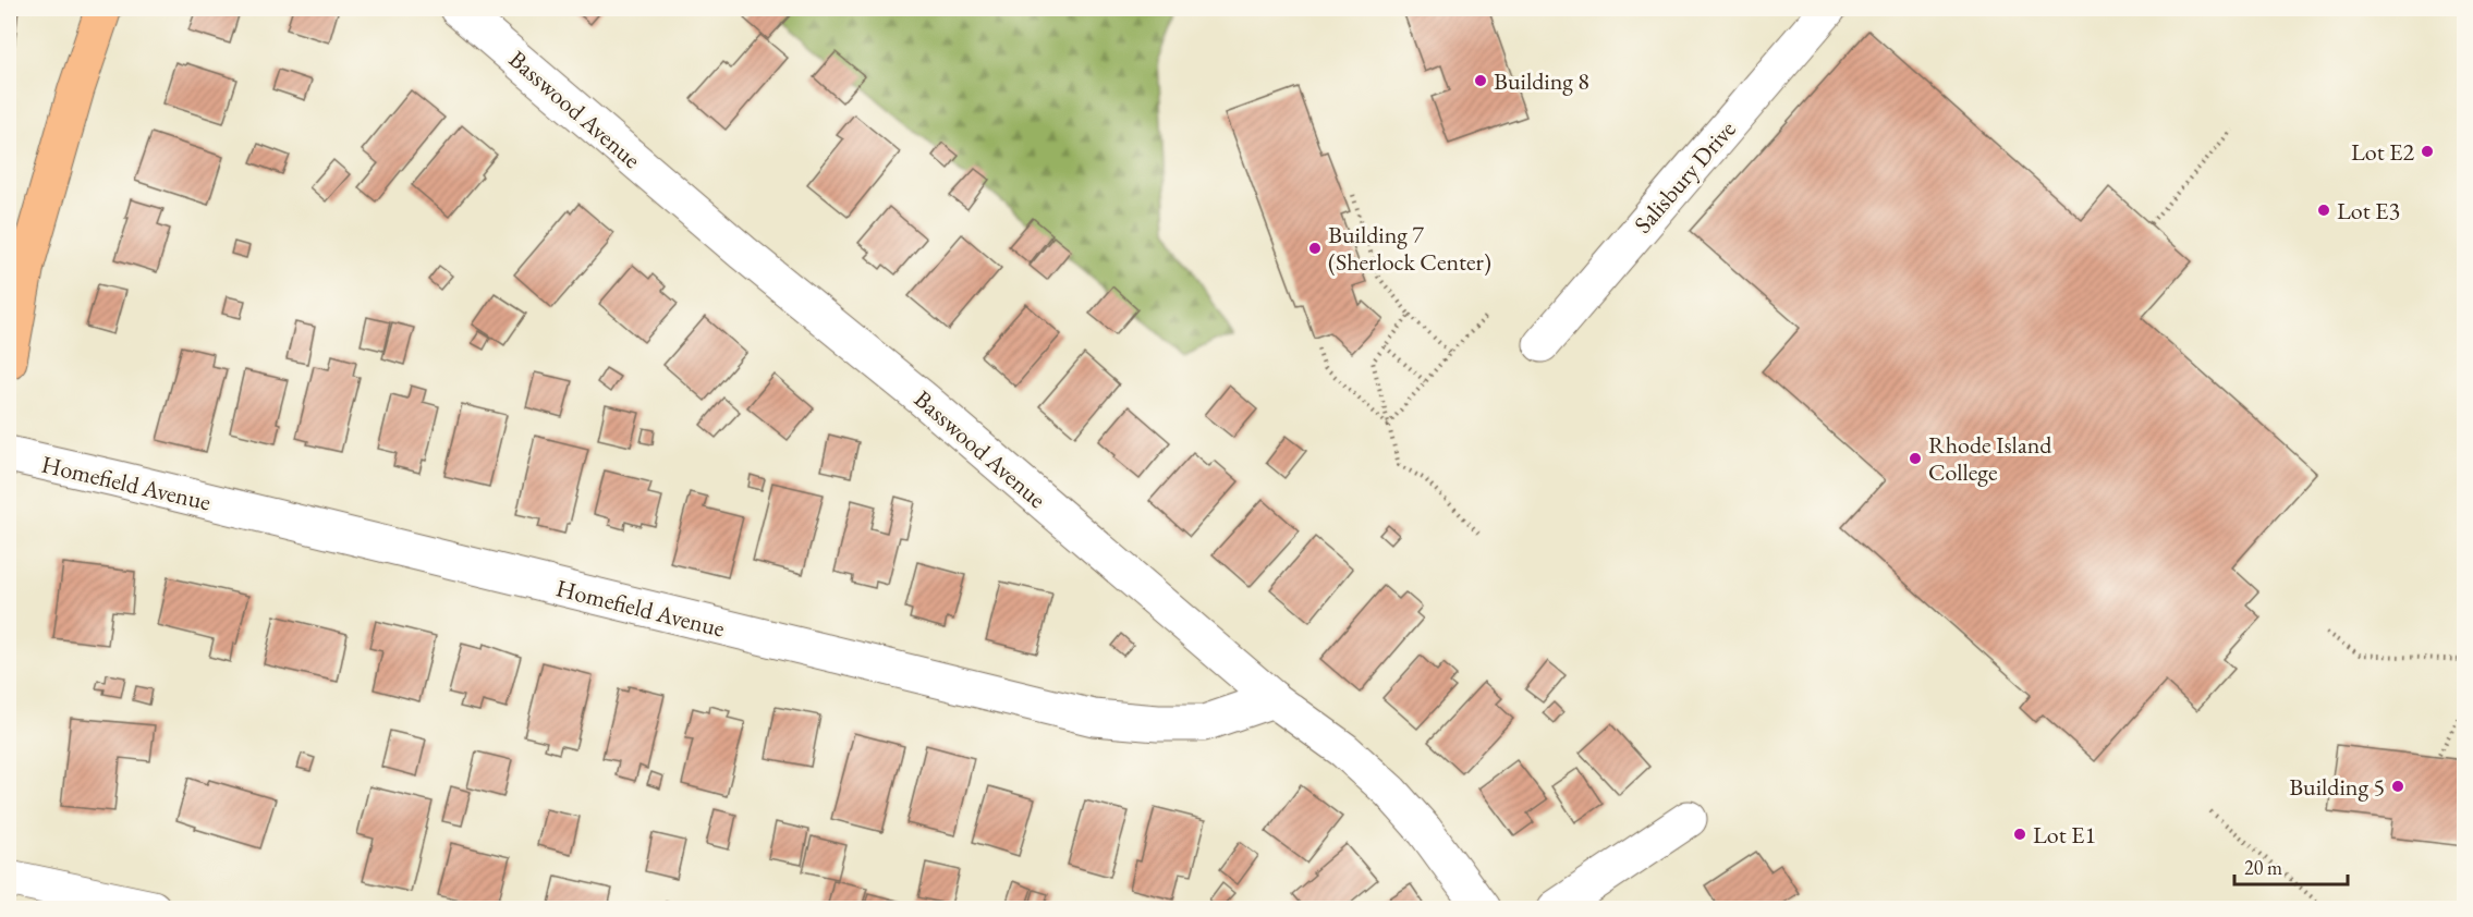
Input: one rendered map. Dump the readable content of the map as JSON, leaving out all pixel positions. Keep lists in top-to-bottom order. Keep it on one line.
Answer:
{"streets":{"street":["Basswood Avenue","Salisbury Drive","Homefield Avenue"]},"crossings":[["Basswood Avenue","Homefield Avenue"]],"places":["Building 8","Lot E2","Lot E3","Building 7 (Sherlock Center)","Rhode Island College","Building 5","Lot E1"],"scale_bar":"20 m"}
